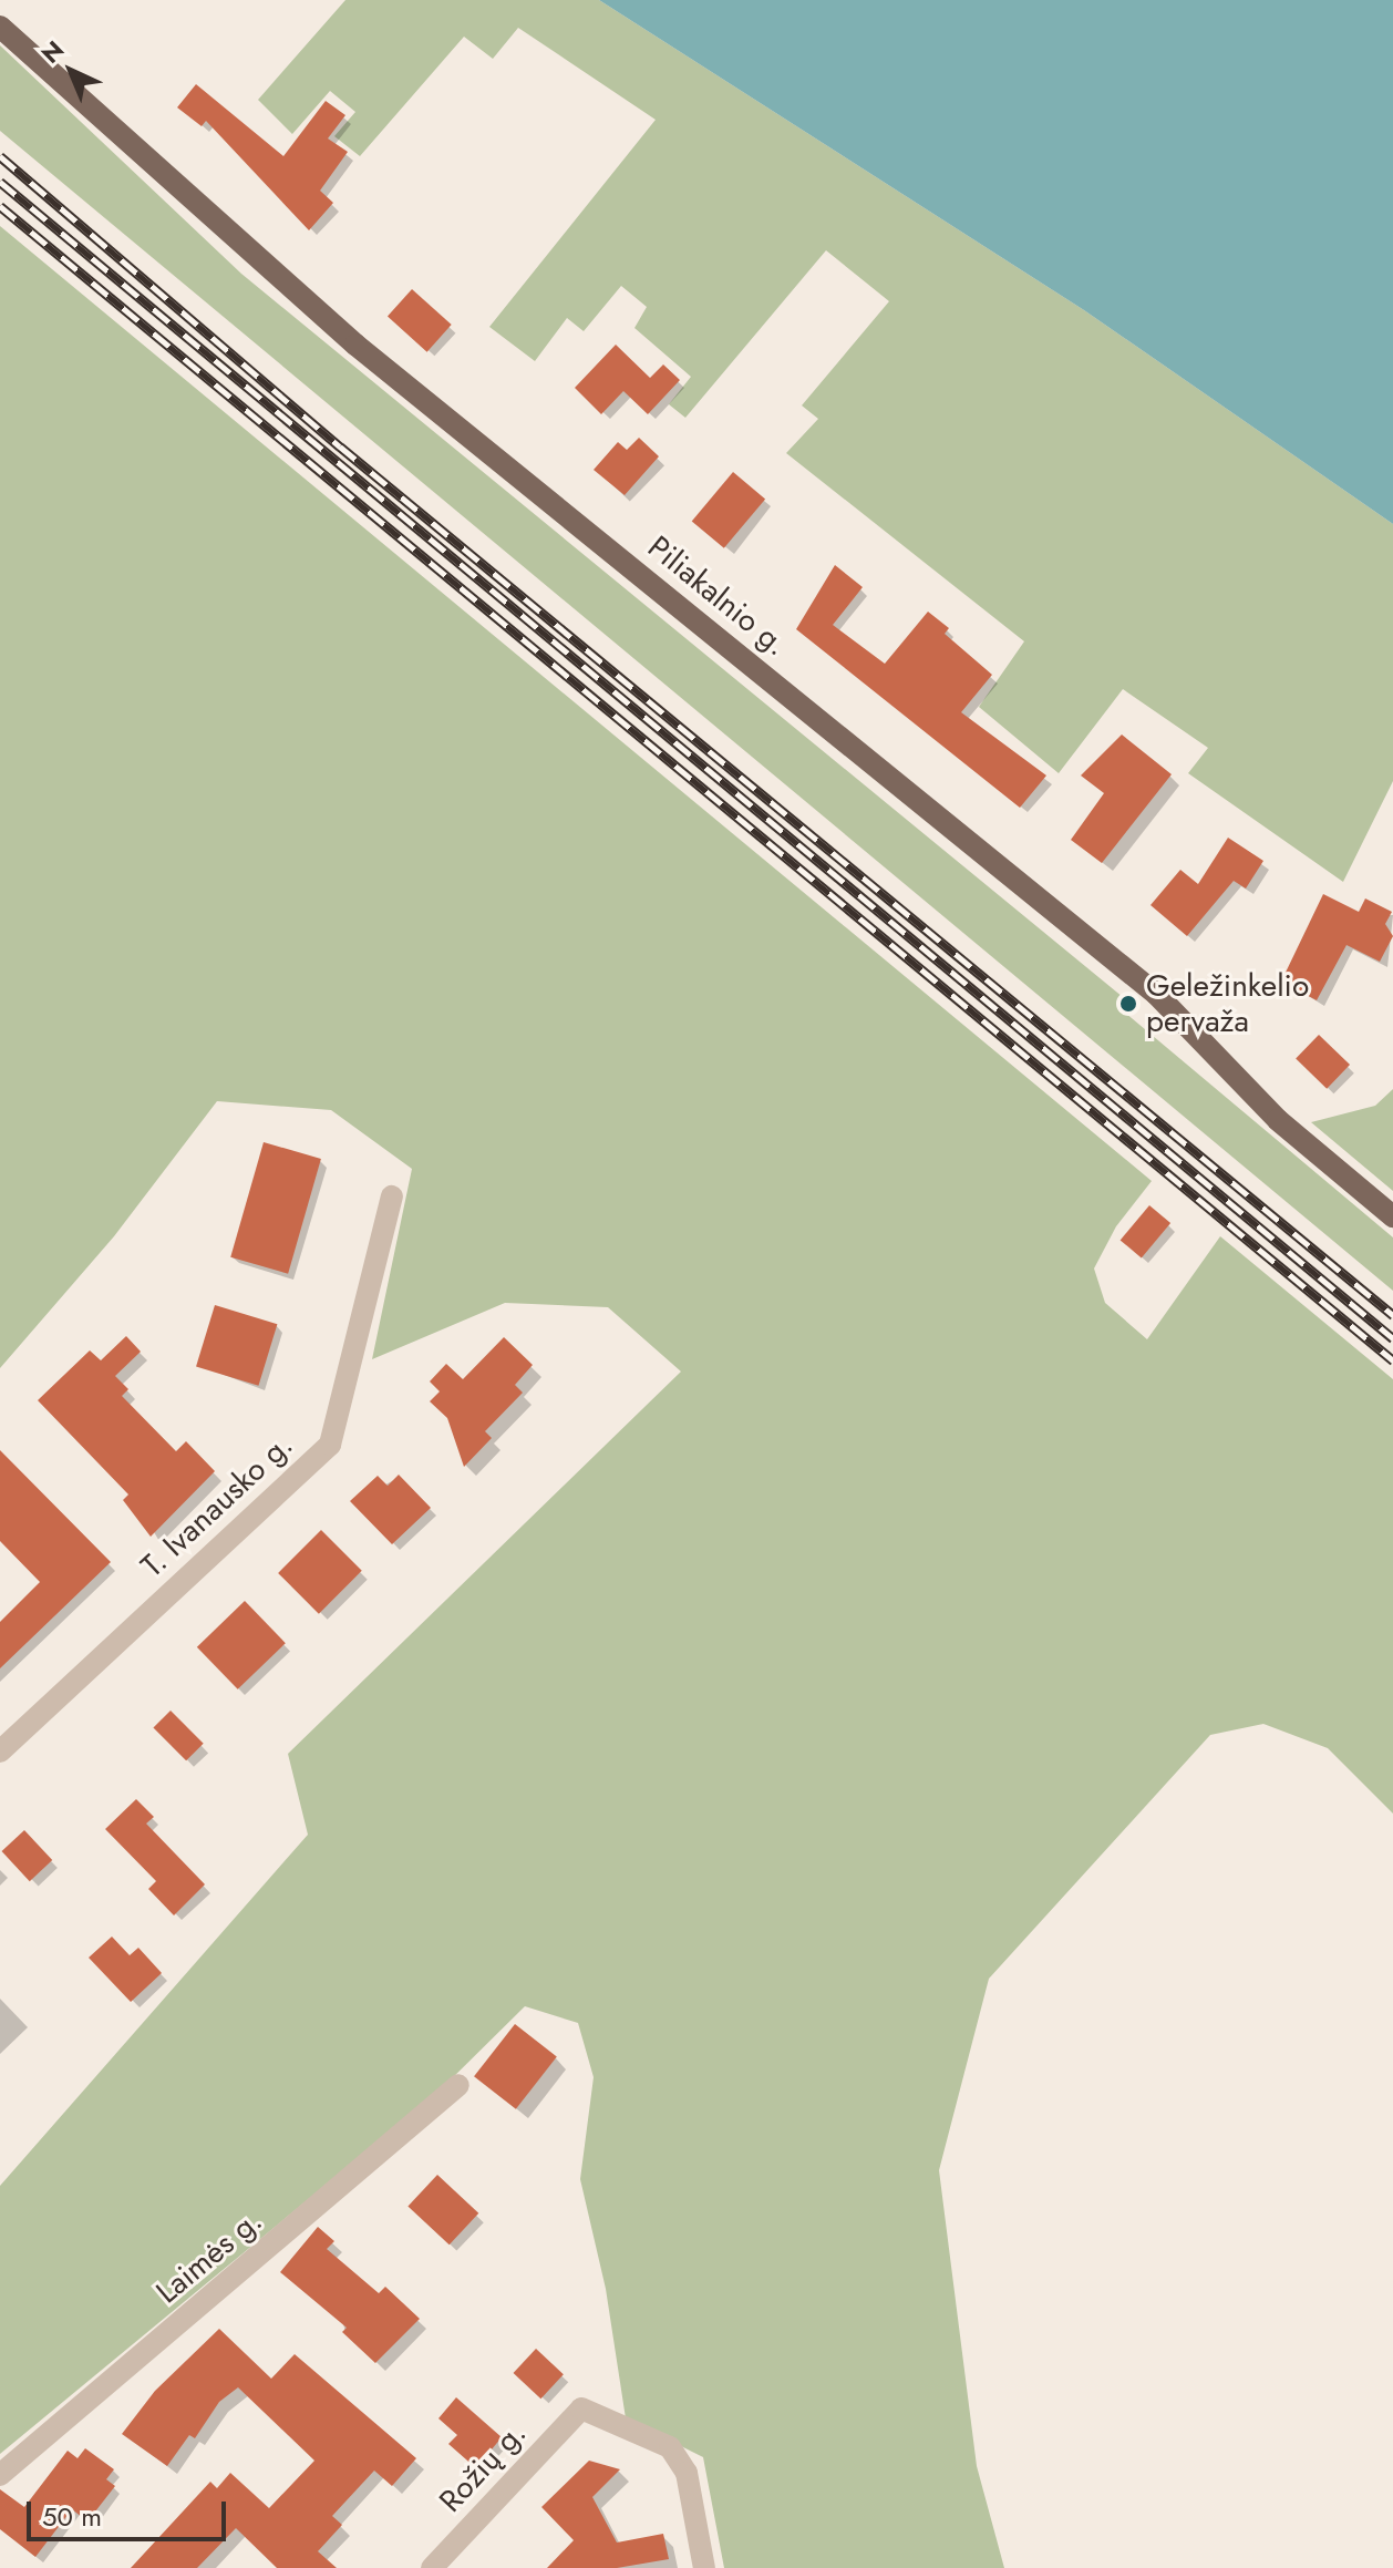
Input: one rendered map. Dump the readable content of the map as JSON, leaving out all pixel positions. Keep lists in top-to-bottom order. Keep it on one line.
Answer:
{"streets":{"main road":["Piliakalnio g."],"street":["T. Ivanausko g.","Laimės g.","Rožių g."]},"places":["Geležinkelio pervaža"],"scale_bar":"50 m","north":"top left"}
